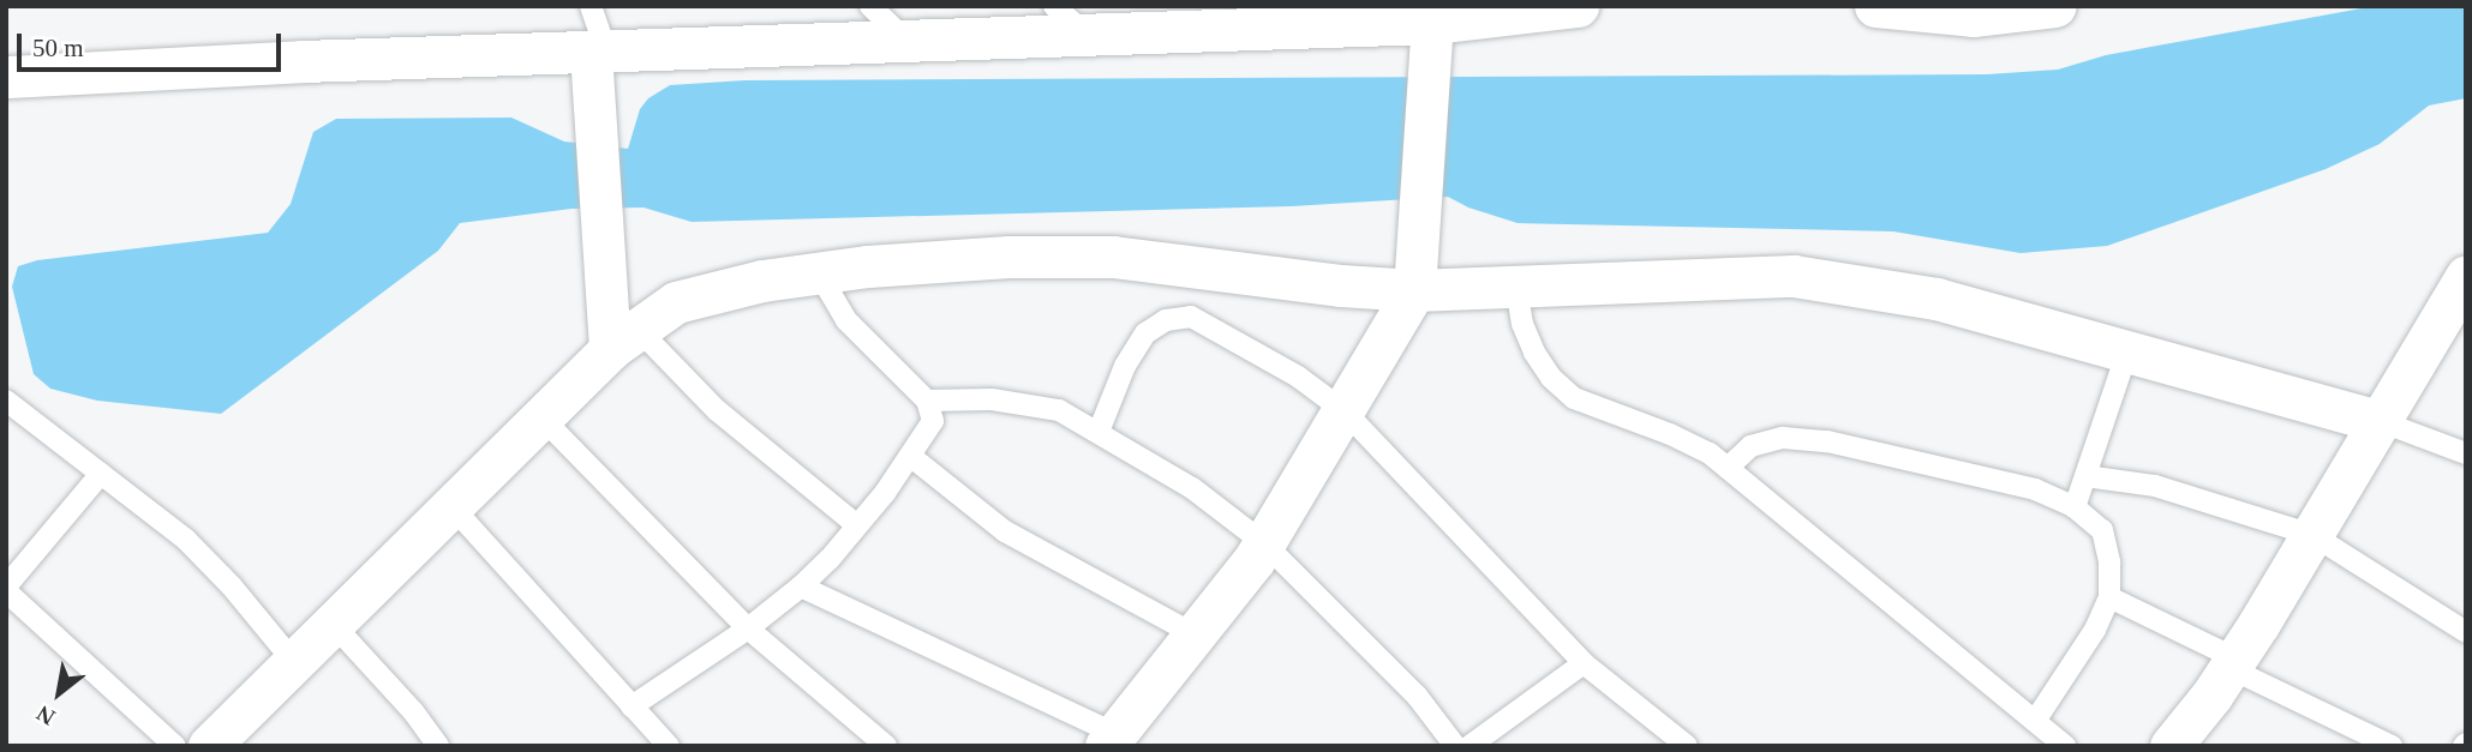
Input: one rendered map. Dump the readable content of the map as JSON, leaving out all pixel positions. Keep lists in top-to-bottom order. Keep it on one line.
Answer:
{"scale_bar":"50 m","north":"bottom left"}
